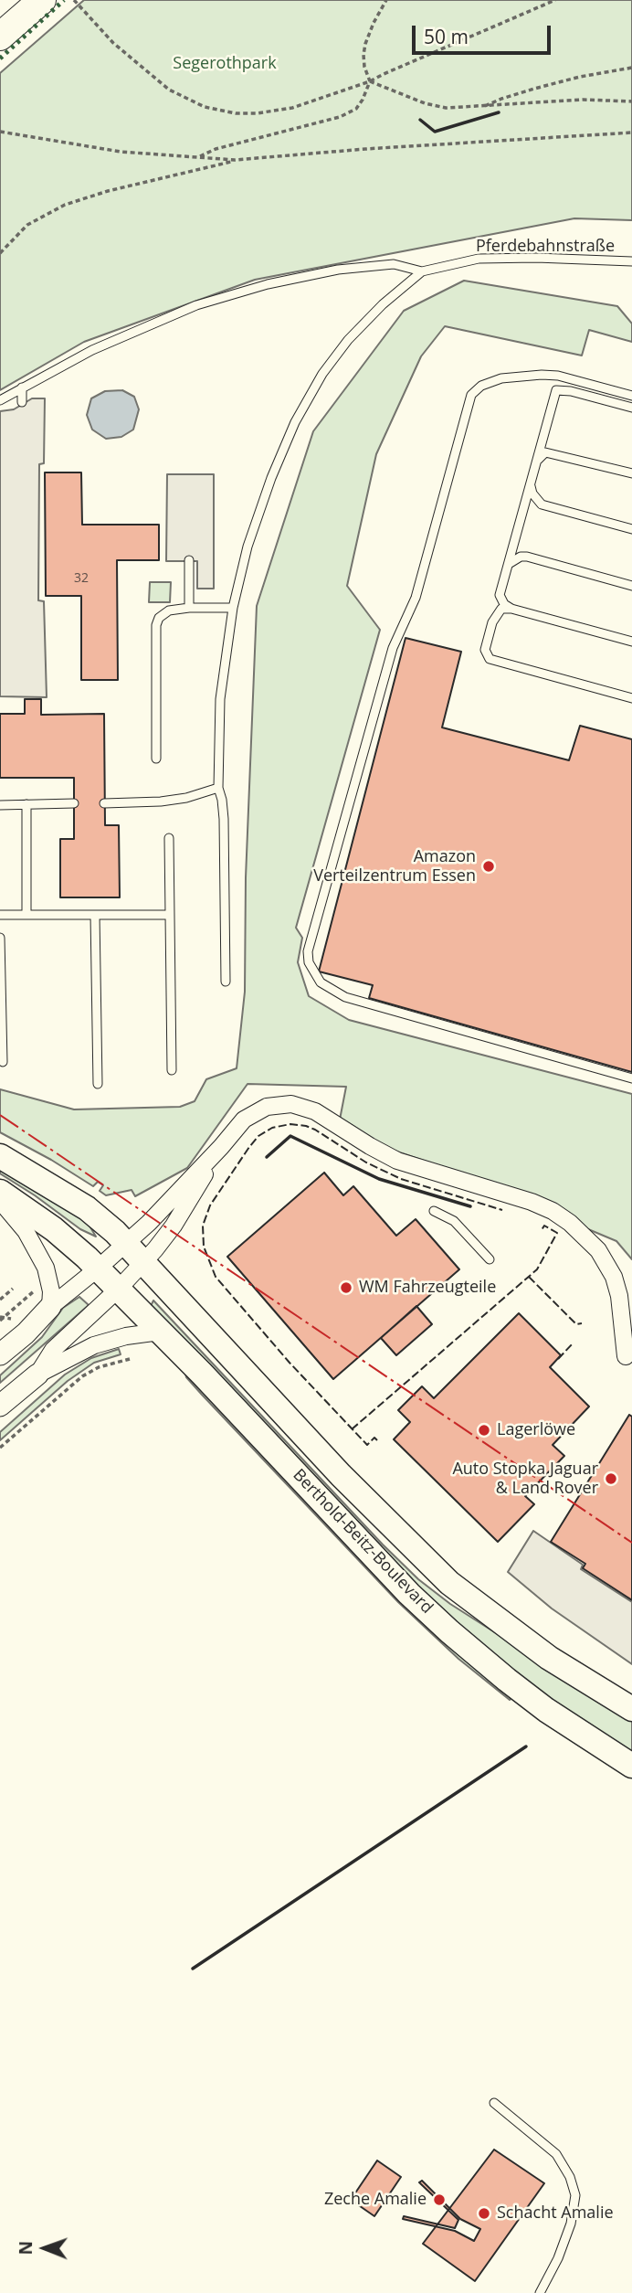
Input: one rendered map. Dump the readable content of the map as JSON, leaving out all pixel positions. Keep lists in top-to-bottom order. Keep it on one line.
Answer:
{"streets":{"main road":["Berthold-Beitz-Boulevard"],"lane":["Pferdebahnstraße"]},"parks":["Segerothpark"],"places":["Amazon Verteilzentrum Essen","WM Fahrzeugteile","Lagerlöwe","Auto Stopka Jaguar & Land Rover","Zeche Amalie","Schacht Amalie"],"house_numbers":["32"],"scale_bar":"50 m","north":"left"}
